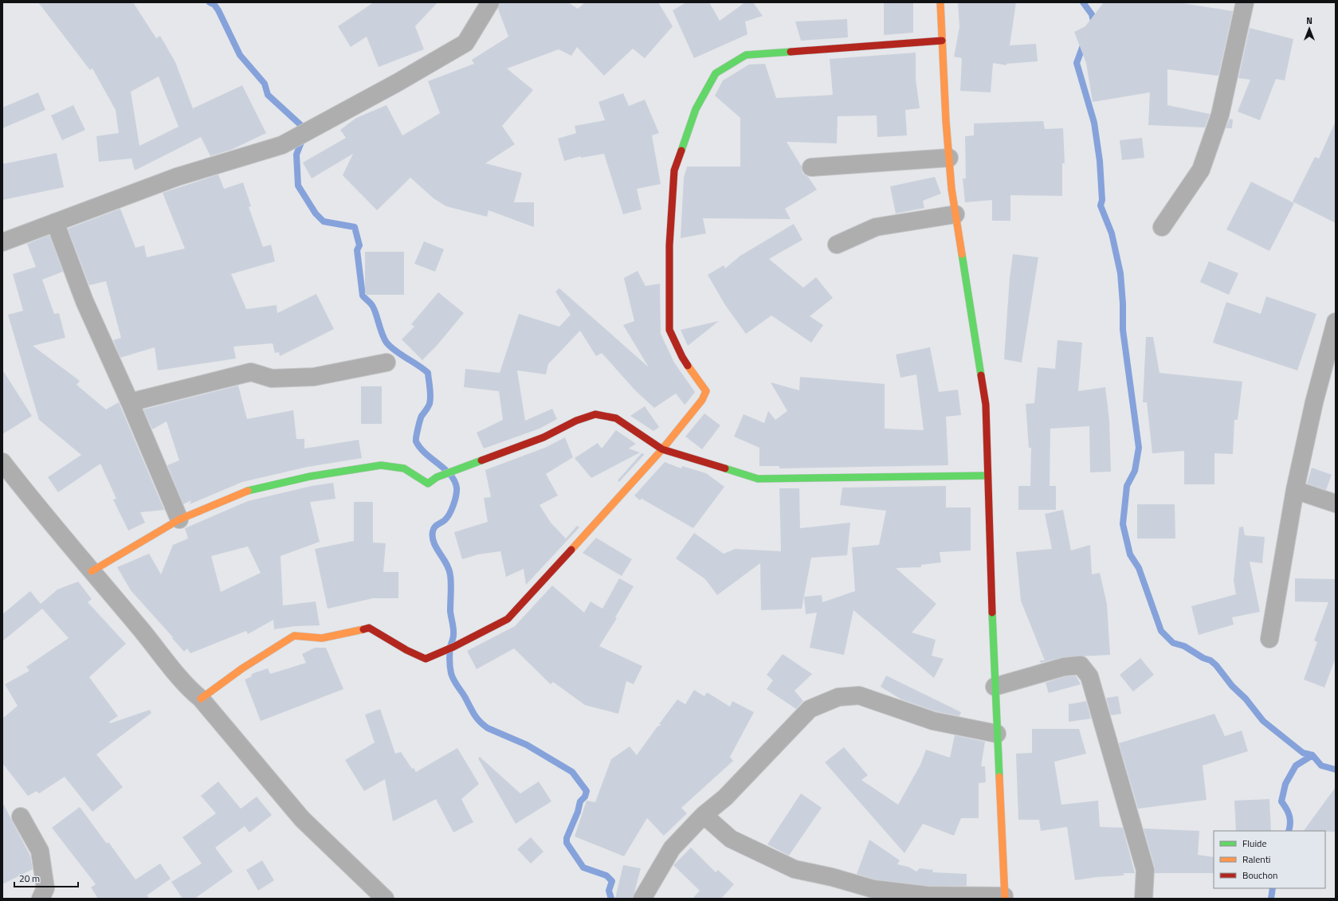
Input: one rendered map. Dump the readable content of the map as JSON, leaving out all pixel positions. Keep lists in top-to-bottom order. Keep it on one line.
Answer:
{"legend":["Fluide","Ralenti","Bouchon"],"scale_bar":"20 m","north":"top"}
